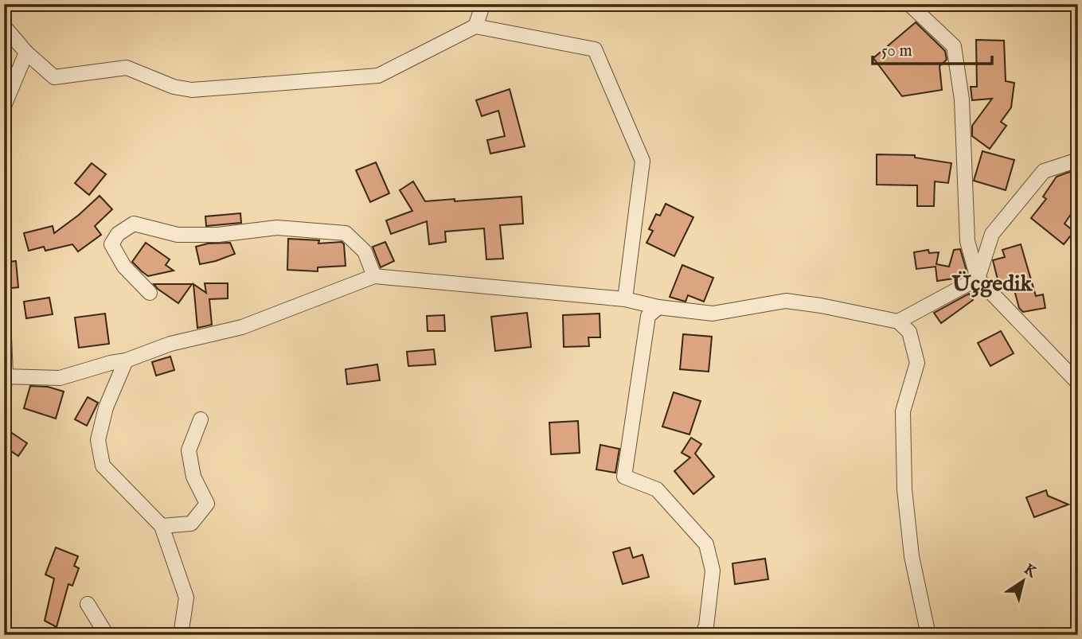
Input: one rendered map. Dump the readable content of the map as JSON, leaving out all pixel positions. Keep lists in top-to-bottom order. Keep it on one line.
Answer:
{"districts":["Üçgedik"],"scale_bar":"50 m","north":"top right"}
